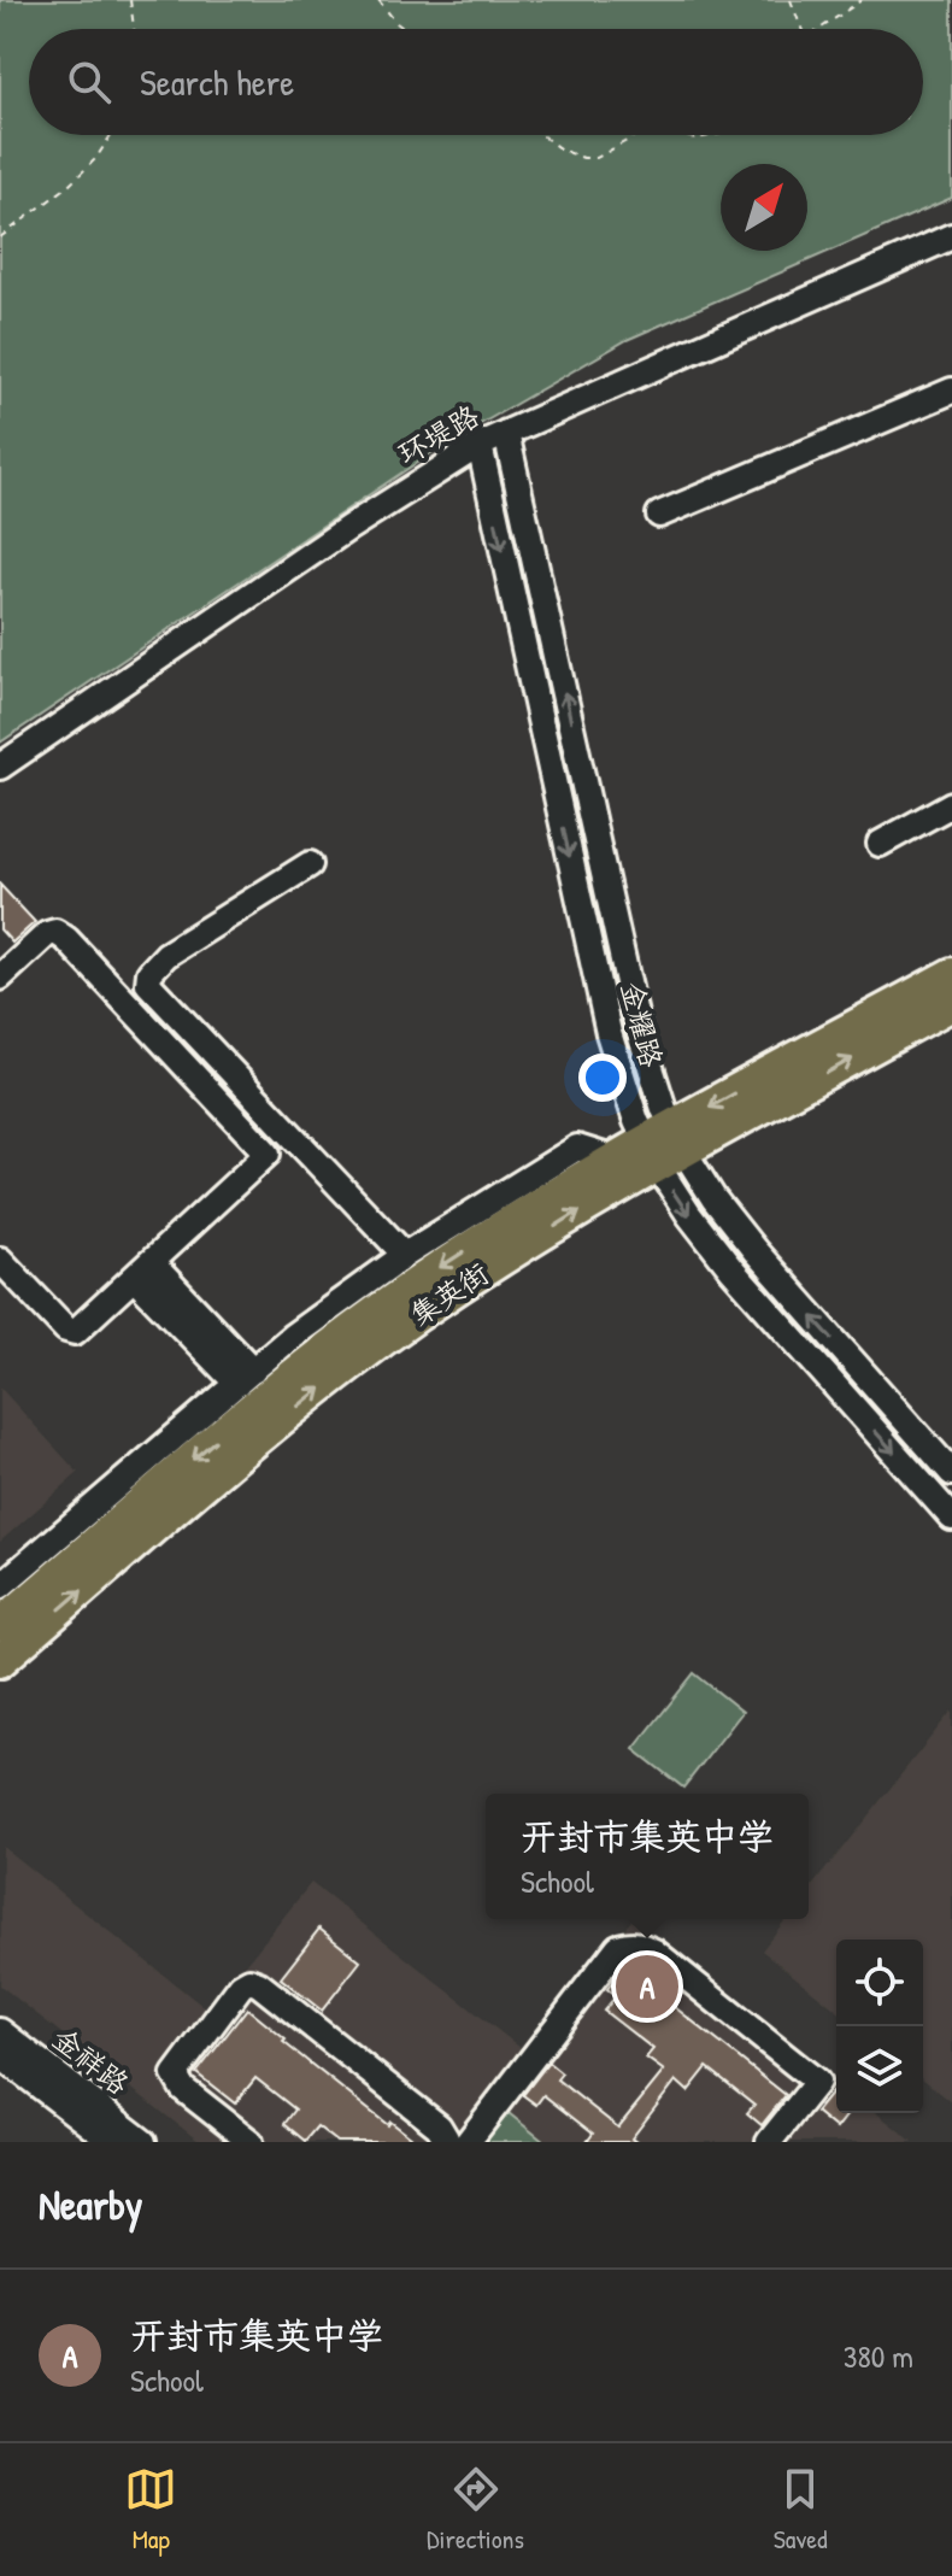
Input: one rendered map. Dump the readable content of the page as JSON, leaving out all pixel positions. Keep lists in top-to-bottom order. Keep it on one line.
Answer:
{"streets":{"main road":["集英街"],"street":["环堤路","金耀路","金祥路"]},"crossings":[["环堤路","金耀路"],["金耀路","集英街"]],"north":"top right","page":{"search":"Search here","popup":["开封市集英中学","School"],"pins":"A","heading":"Nearby","list":[{"mark":"A","name":"开封市集英中学","note":"School","value":"380 m"}],"nav":["Map","Directions","Saved"]}}
